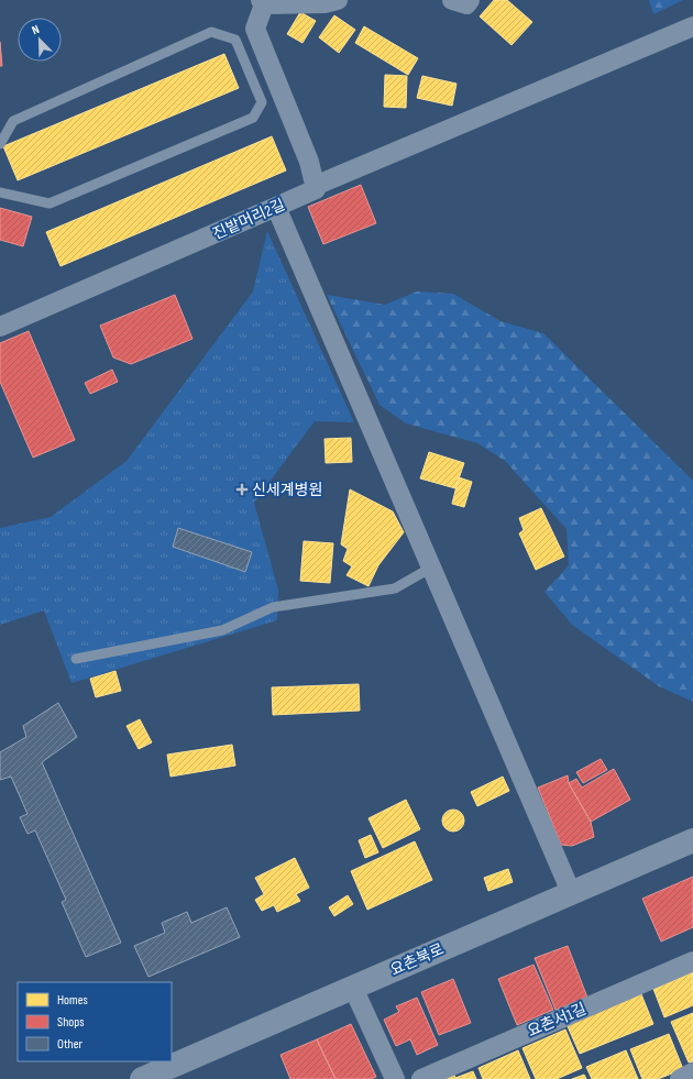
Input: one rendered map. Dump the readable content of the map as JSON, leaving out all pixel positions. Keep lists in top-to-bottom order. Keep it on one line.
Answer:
{"streets":{"street":["진밭머리2길","요촌북로","요촌서1길"]},"places":{"health":["신세계병원"]},"legend":["Homes","Shops","Other"],"north":"top left"}
